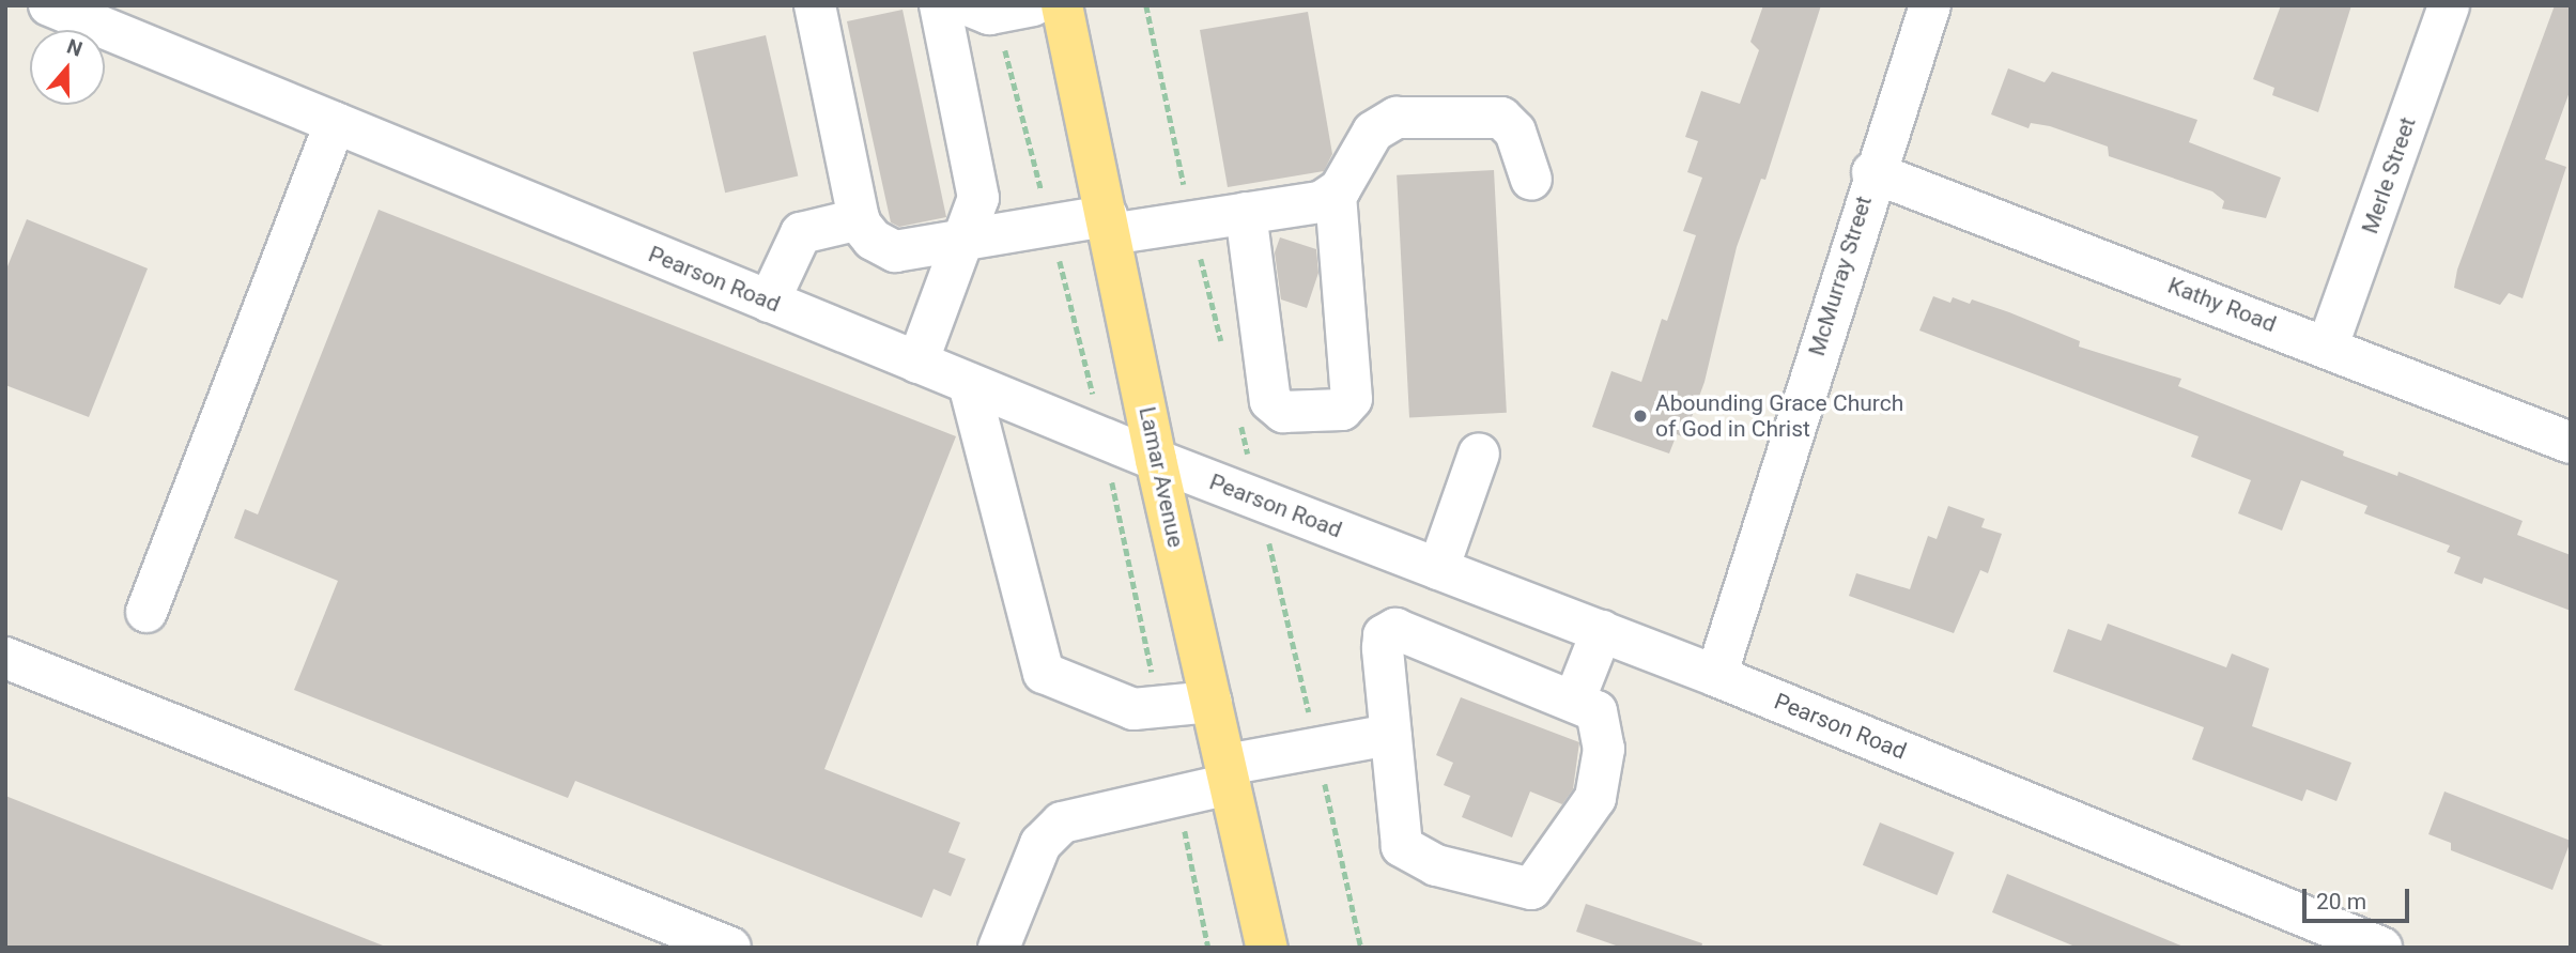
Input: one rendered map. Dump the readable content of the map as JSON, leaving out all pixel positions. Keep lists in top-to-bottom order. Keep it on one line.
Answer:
{"streets":{"highway":["Lamar Avenue"],"street":["Merle Street","McMurray Street","Pearson Road","Kathy Road"]},"crossings":[["Merle Street","Kathy Road"],["McMurray Street","Pearson Road"],["McMurray Street","Kathy Road"],["Pearson Road","Lamar Avenue"]],"places":["Abounding Grace Church of God in Christ"],"scale_bar":"20 m","north":"top"}
